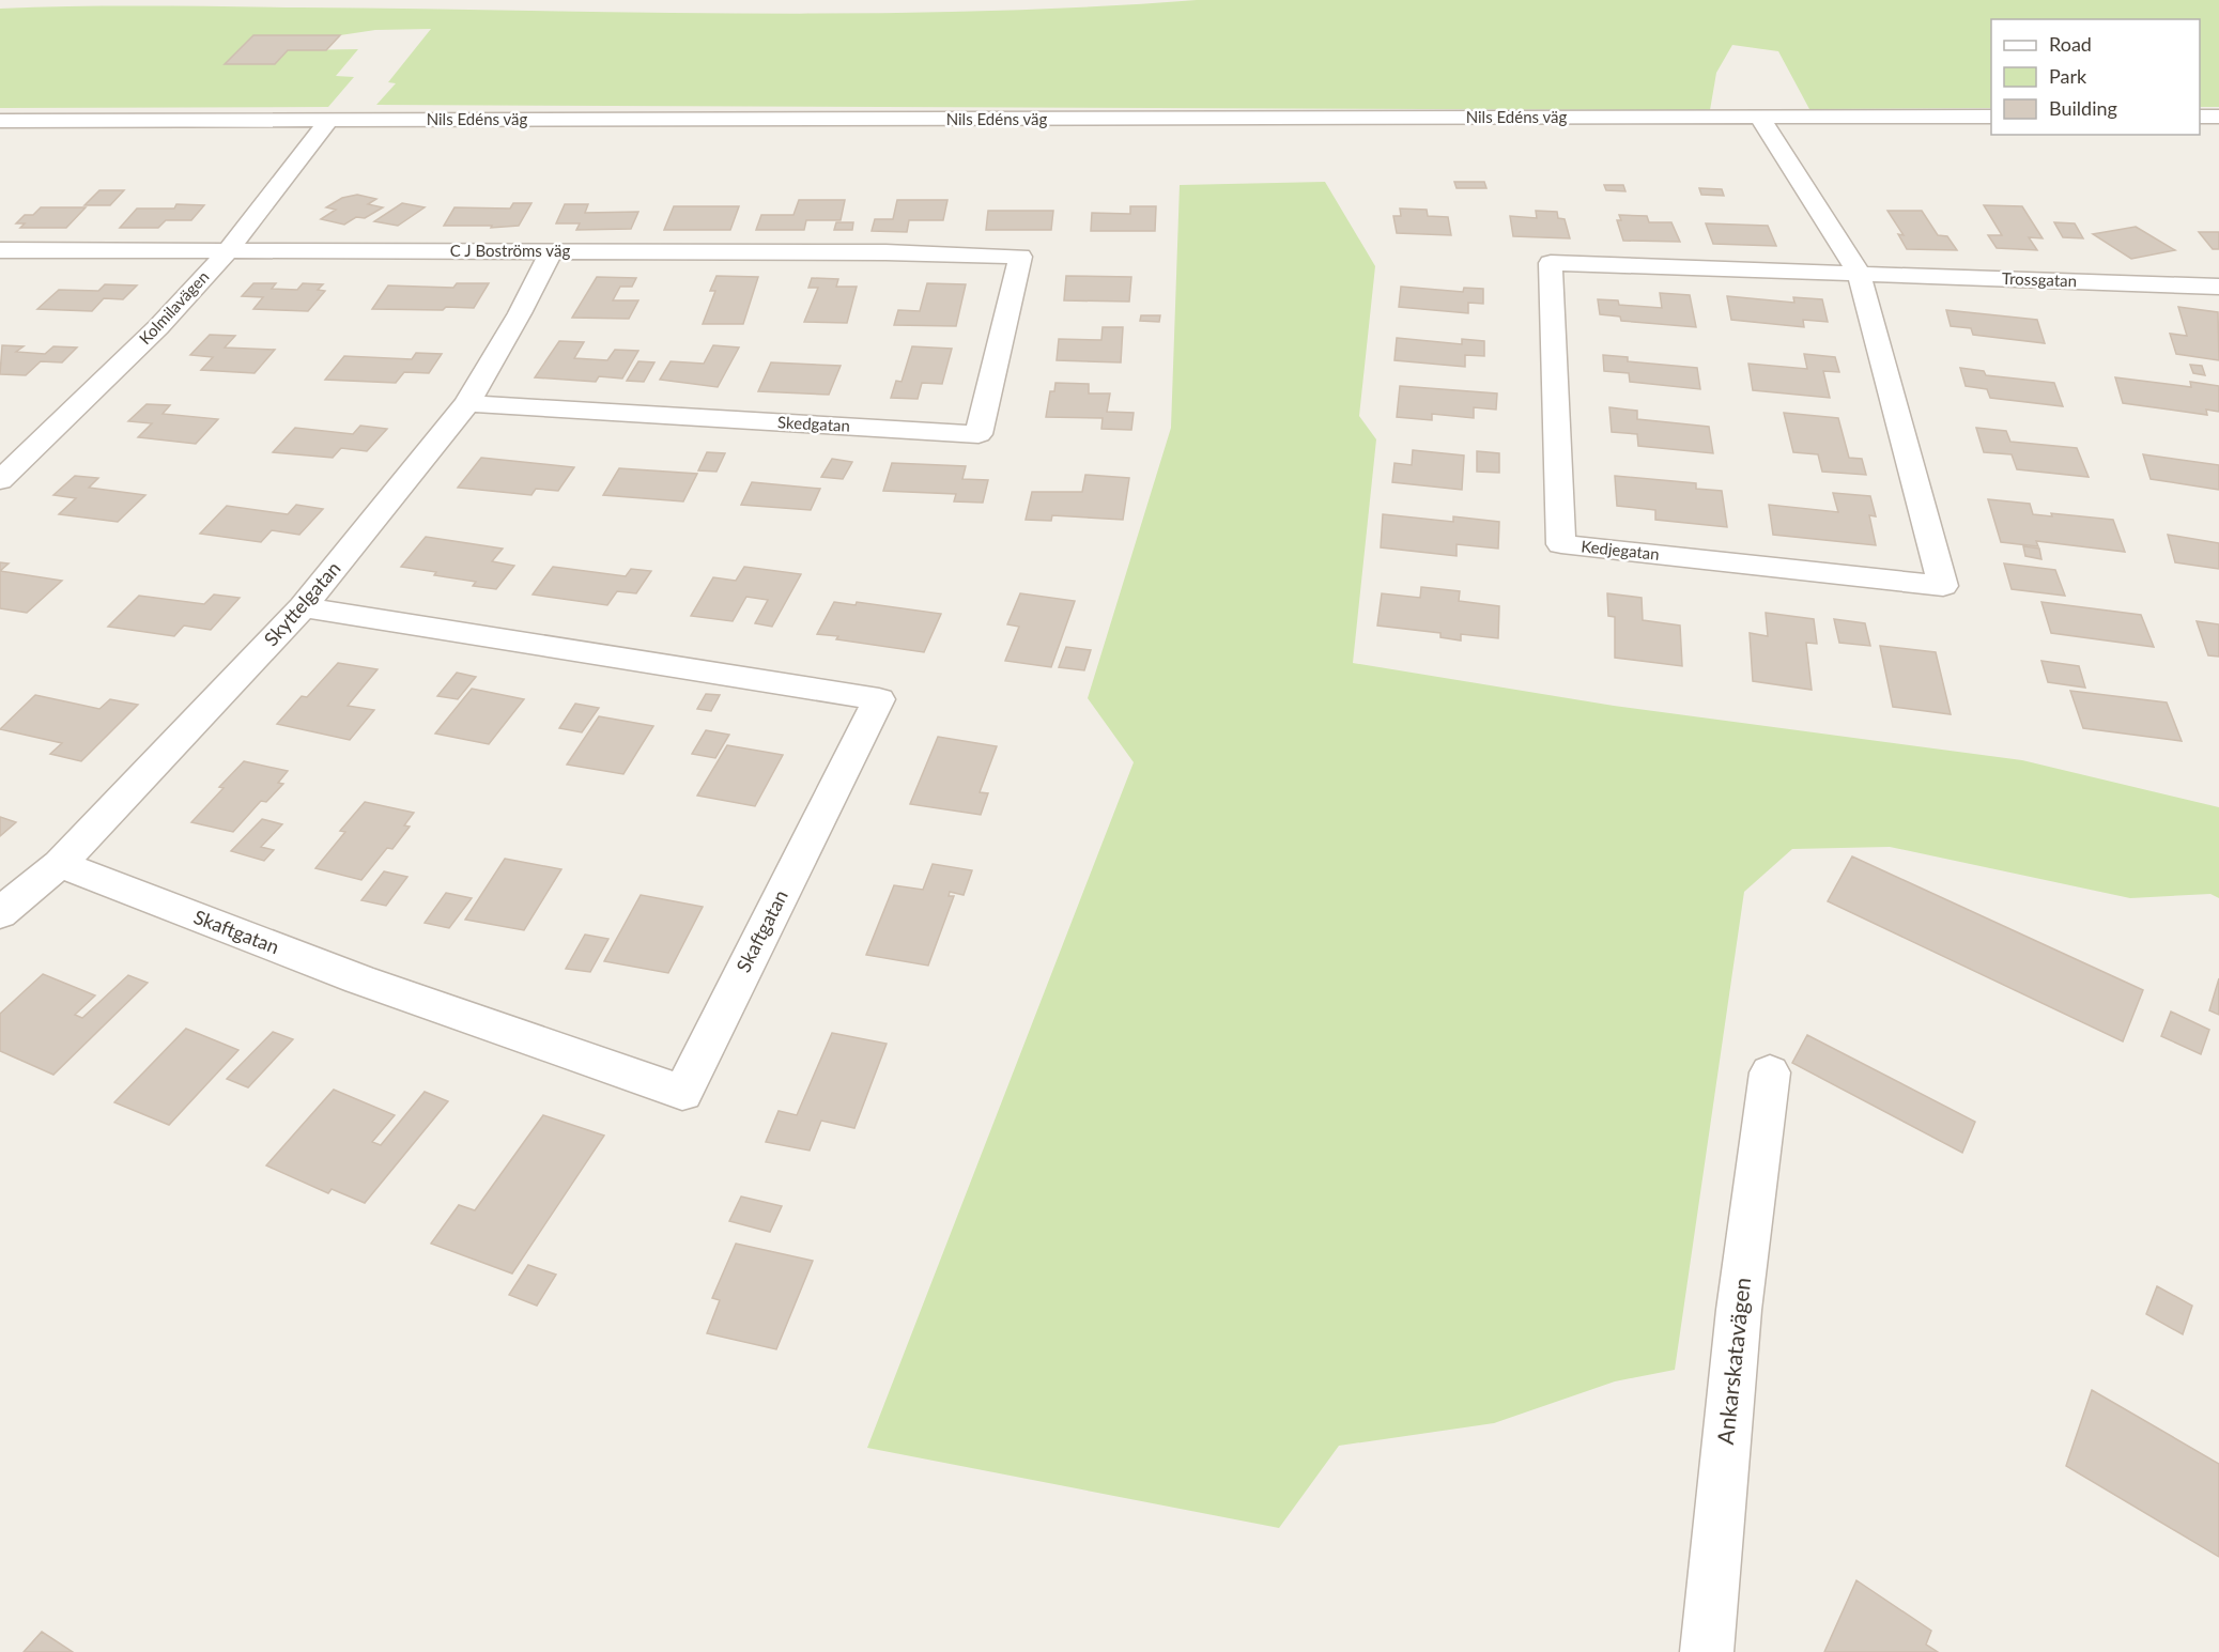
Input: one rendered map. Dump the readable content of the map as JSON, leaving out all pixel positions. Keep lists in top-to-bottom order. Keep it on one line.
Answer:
{"streets":{"street":["Nils Edéns väg","C J Boströms väg","Trossgatan","Kolmilavägen","Skedgatan","Kedjegatan","Skyttelgatan","Skaftgatan","Ankarskatavägen"]},"crossings":[["Nils Edéns väg","Kolmilavägen"],["Nils Edéns väg","Kedjegatan"],["C J Boströms väg","Kolmilavägen"],["C J Boströms väg","Skedgatan"],["C J Boströms väg","Skyttelgatan"],["Trossgatan","Kedjegatan"],["Skedgatan","Skyttelgatan"],["Skyttelgatan","Skaftgatan"]],"legend":["Road","Park","Building"]}
